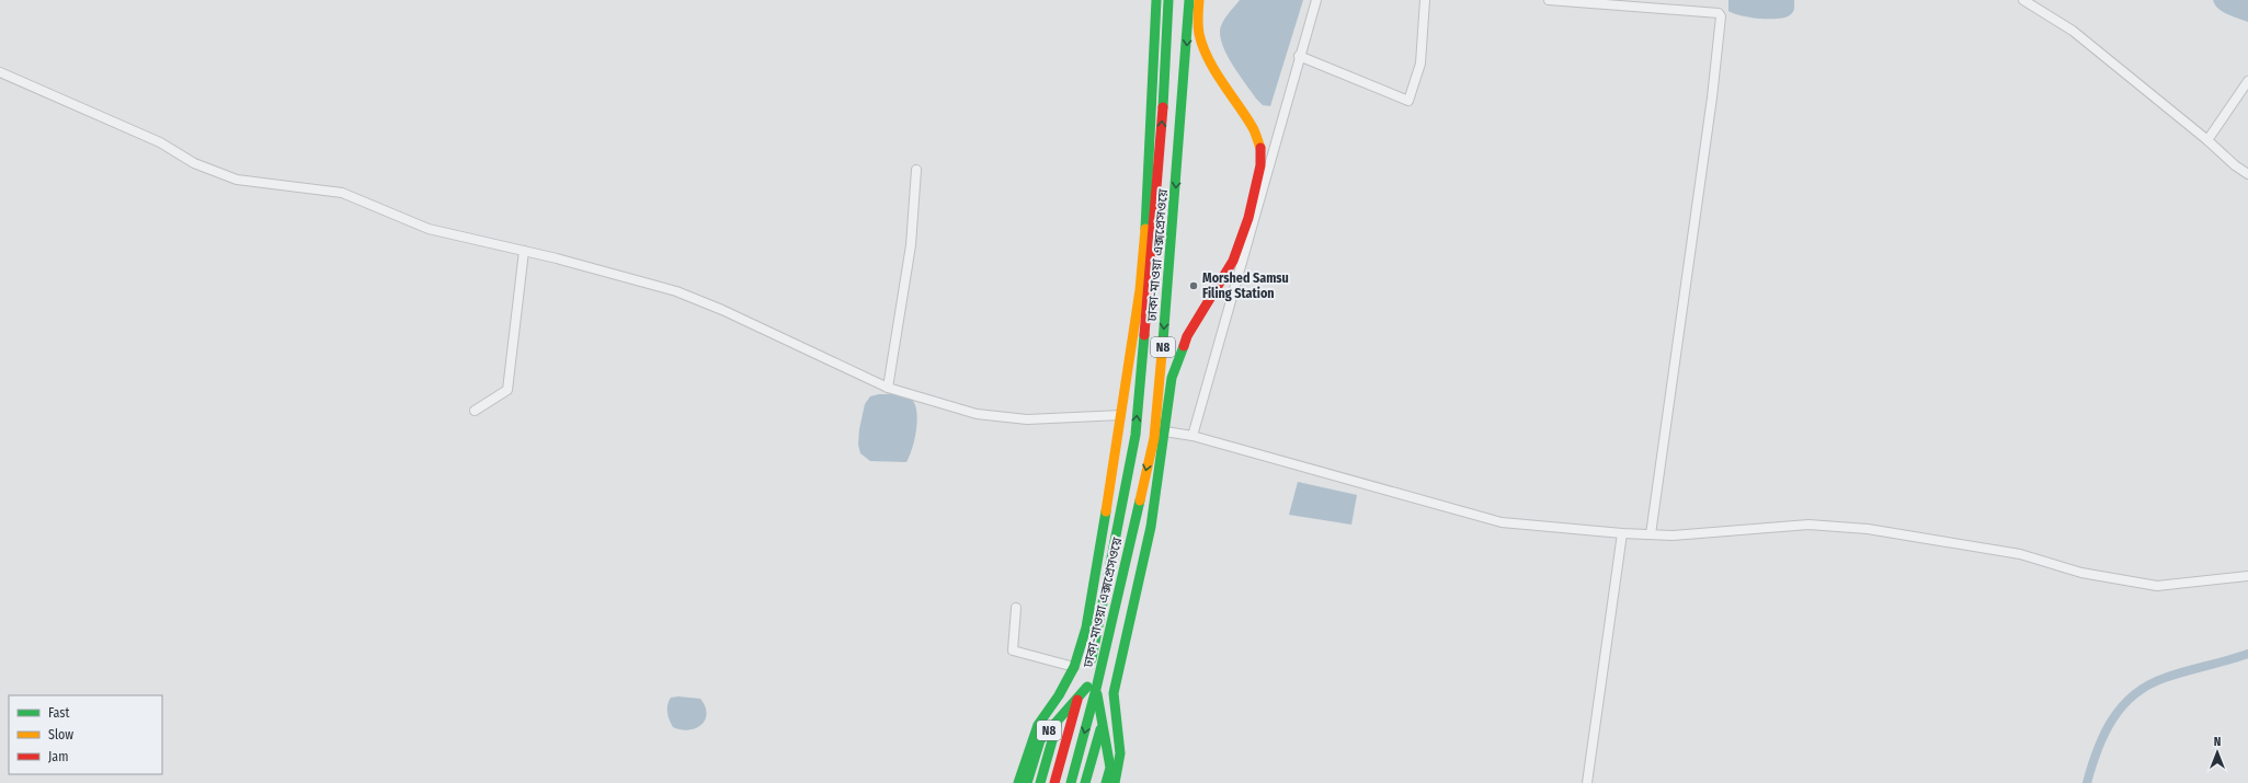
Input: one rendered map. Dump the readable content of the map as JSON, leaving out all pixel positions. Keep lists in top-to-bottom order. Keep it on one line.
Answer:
{"streets":{"main road":["ঢাকা-মাওয়া এক্সপ্রেসওয়ে","N8"]},"places":["Morshed Samsu Filing Station"],"legend":["Fast","Slow","Jam"],"north":"top"}
